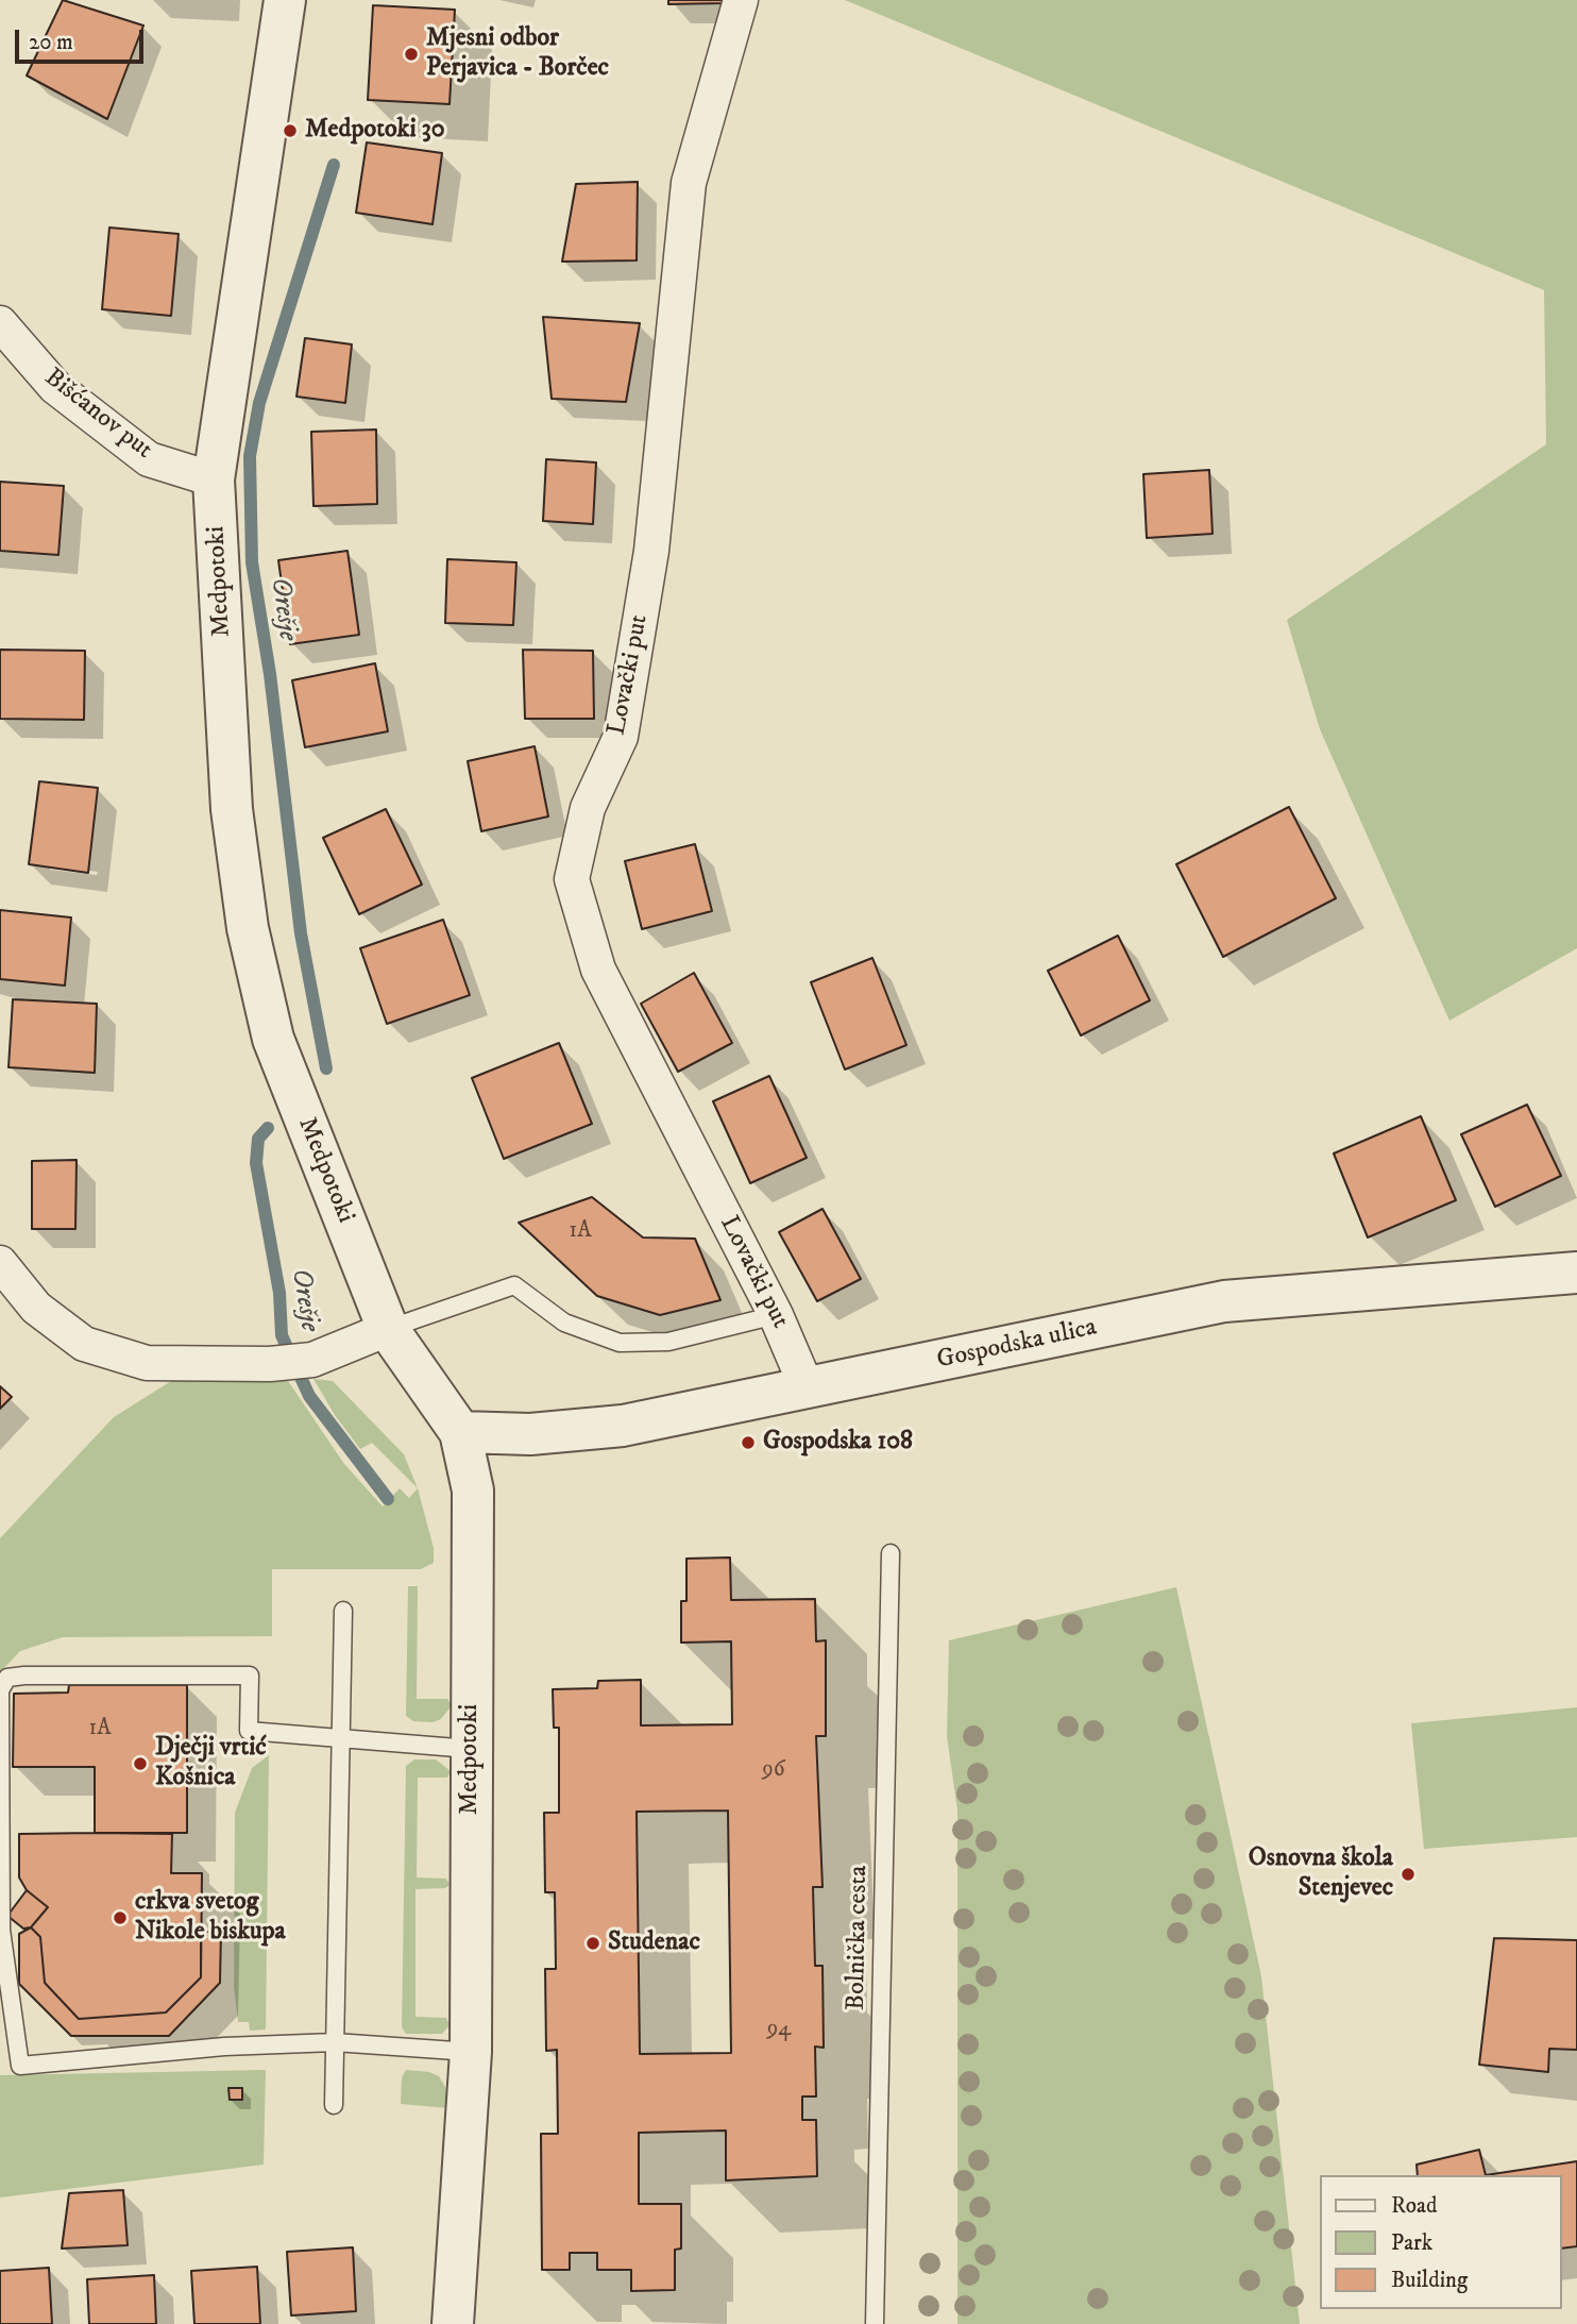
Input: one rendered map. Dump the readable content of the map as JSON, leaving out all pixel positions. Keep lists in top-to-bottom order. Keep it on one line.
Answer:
{"streets":{"street":["Bišćanov put","Medpotoki","Lovački put","Gospodska ulica"],"lane":["Bolnička cesta"]},"crossings":[["Bišćanov put","Medpotoki"],["Medpotoki","Gospodska ulica"],["Lovački put","Gospodska ulica"]],"water":["Orešje"],"places":["Mjesni odbor Perjavica - Borčec","Medpotoki 30","Gospodska 108","Dječji vrtić Košnica","Osnovna škola Stenjevec","crkva svetog Nikole biskupa","Studenac"],"house_numbers":["1A","1A","96","94"],"legend":["Road","Park","Building"],"scale_bar":"20 m"}
